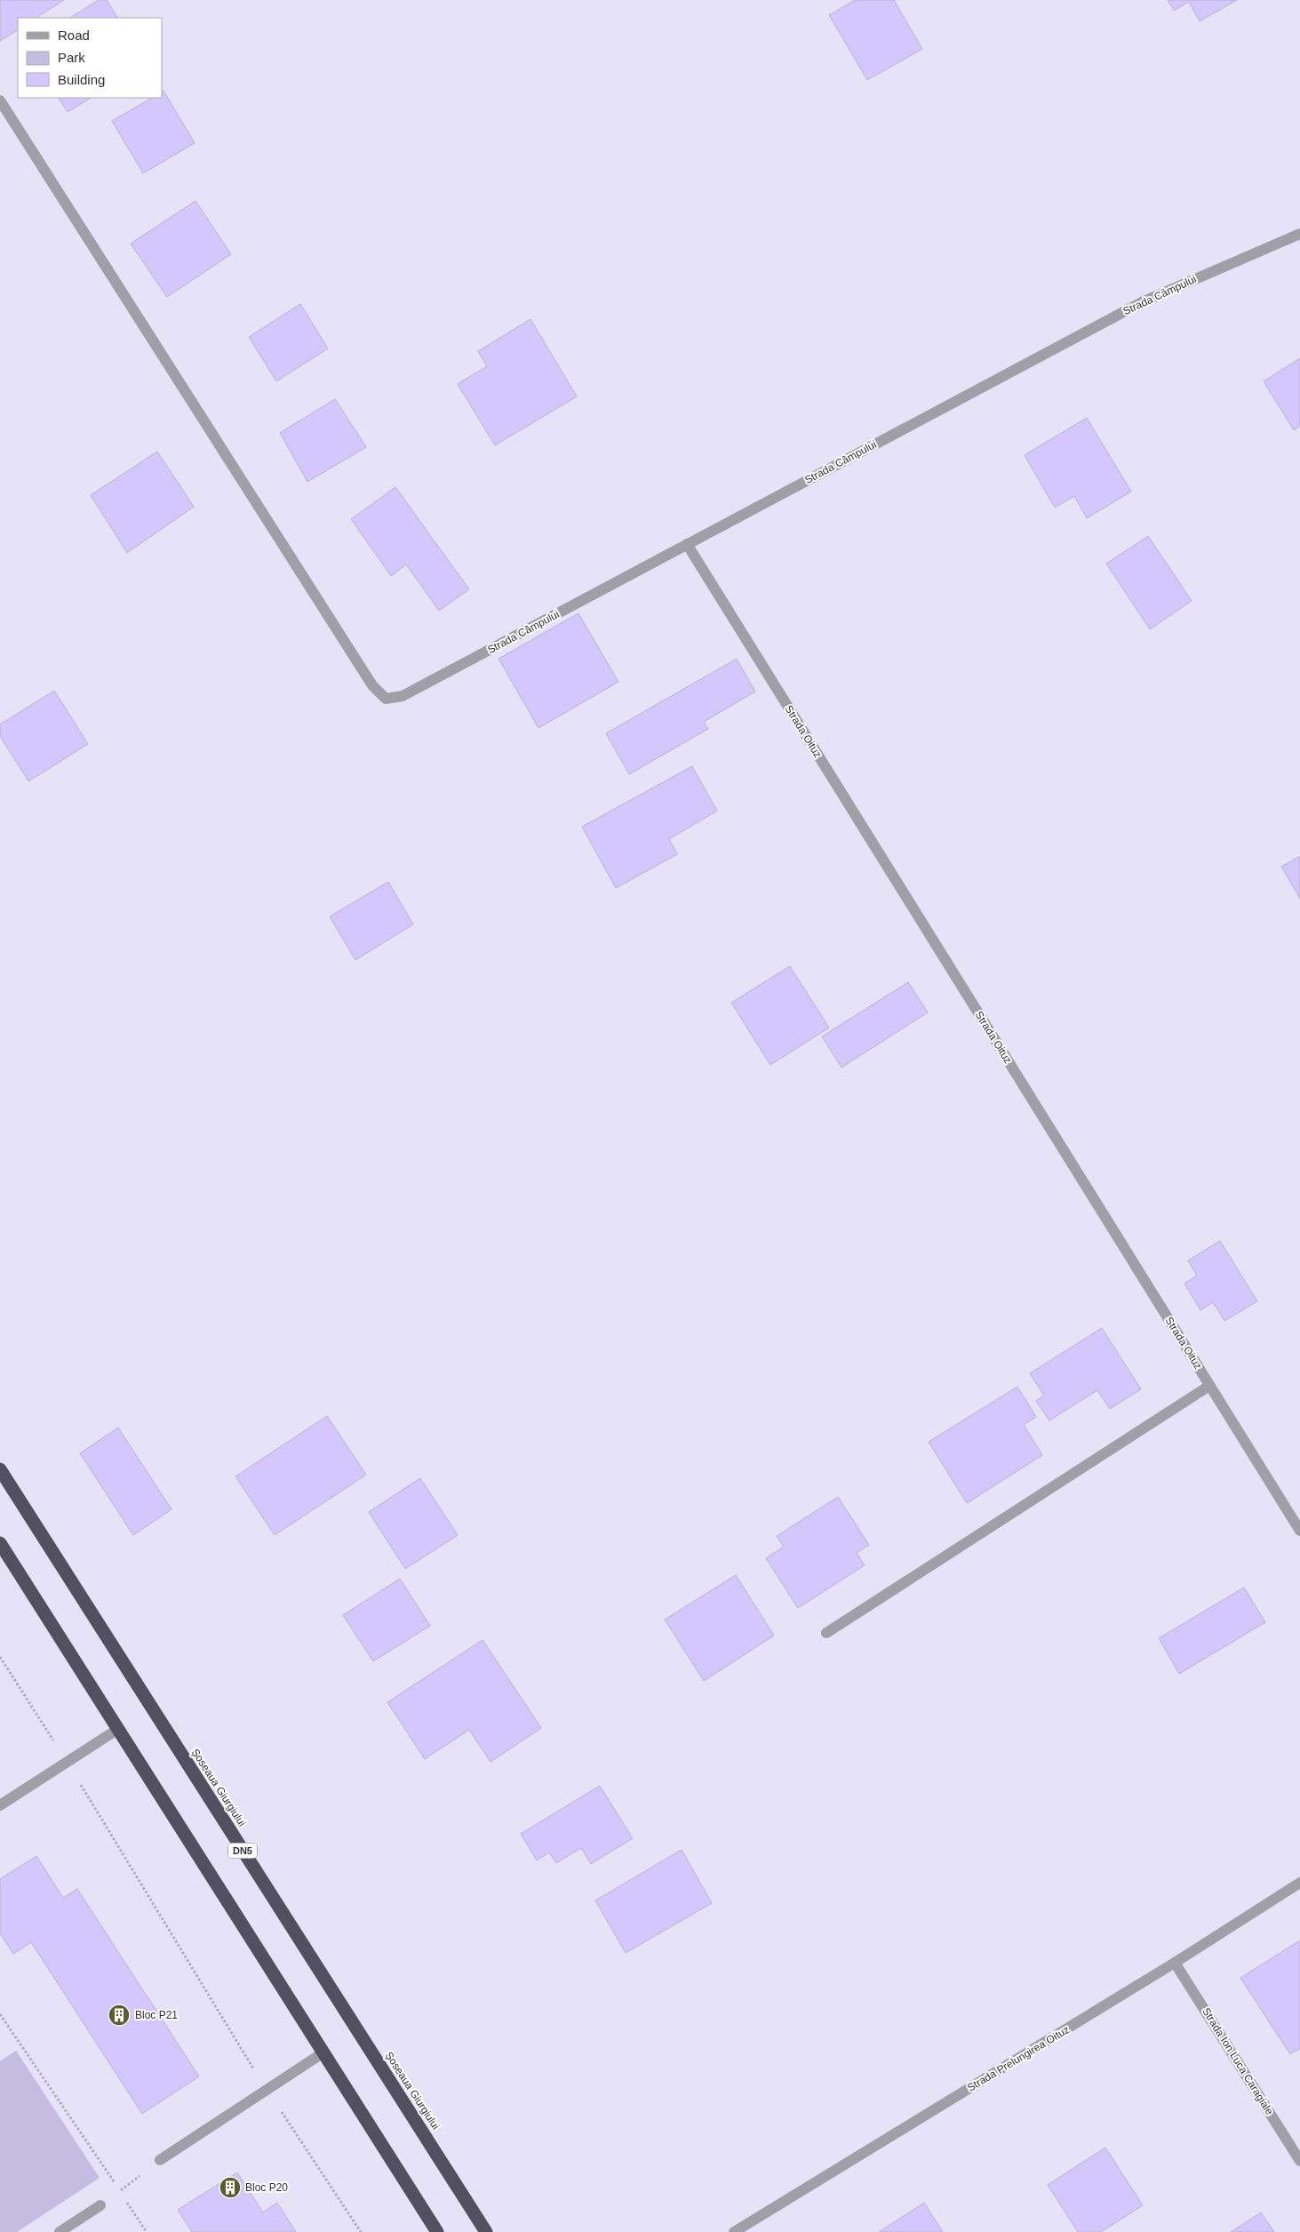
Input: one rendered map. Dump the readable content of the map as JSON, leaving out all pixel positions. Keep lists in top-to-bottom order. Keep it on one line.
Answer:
{"streets":{"highway":["Șoseaua Giurgiului","DN5"],"street":["Strada Câmpului","Strada Oituz","Strada Prelungirea Oituz","Strada Ion Luca Caragiale"]},"crossings":[["Strada Câmpului","Strada Oituz"],["Strada Prelungirea Oituz","Strada Ion Luca Caragiale"]],"places":{"building":["Bloc P21","Bloc P20"]},"legend":["Road","Park","Building"]}
